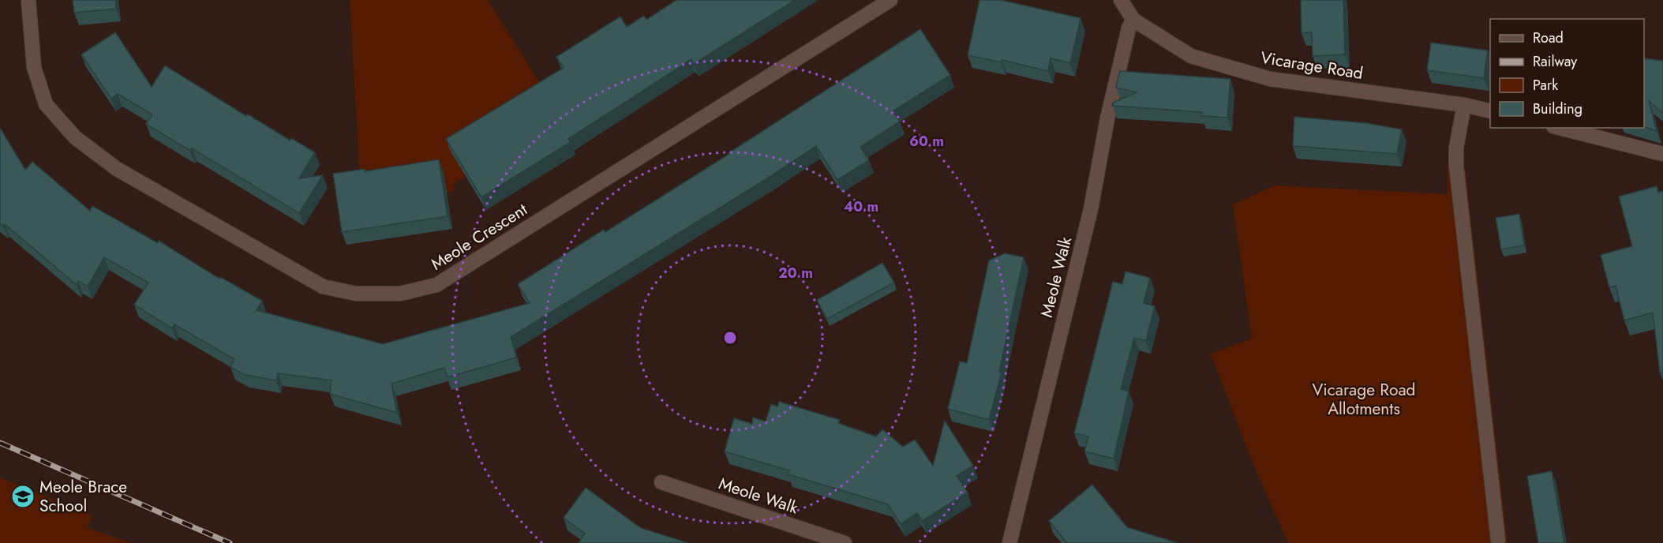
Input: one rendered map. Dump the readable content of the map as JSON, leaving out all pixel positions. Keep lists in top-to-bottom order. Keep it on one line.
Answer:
{"streets":{"street":["Vicarage Road","Meole Crescent","Meole Walk"]},"crossings":[["Vicarage Road","Meole Walk"]],"parks":["Vicarage Road Allotments"],"places":{"school or university":["Meole Brace School"]},"legend":["Road","Railway","Park","Building"],"rings":["60 m","40 m","20 m"]}
